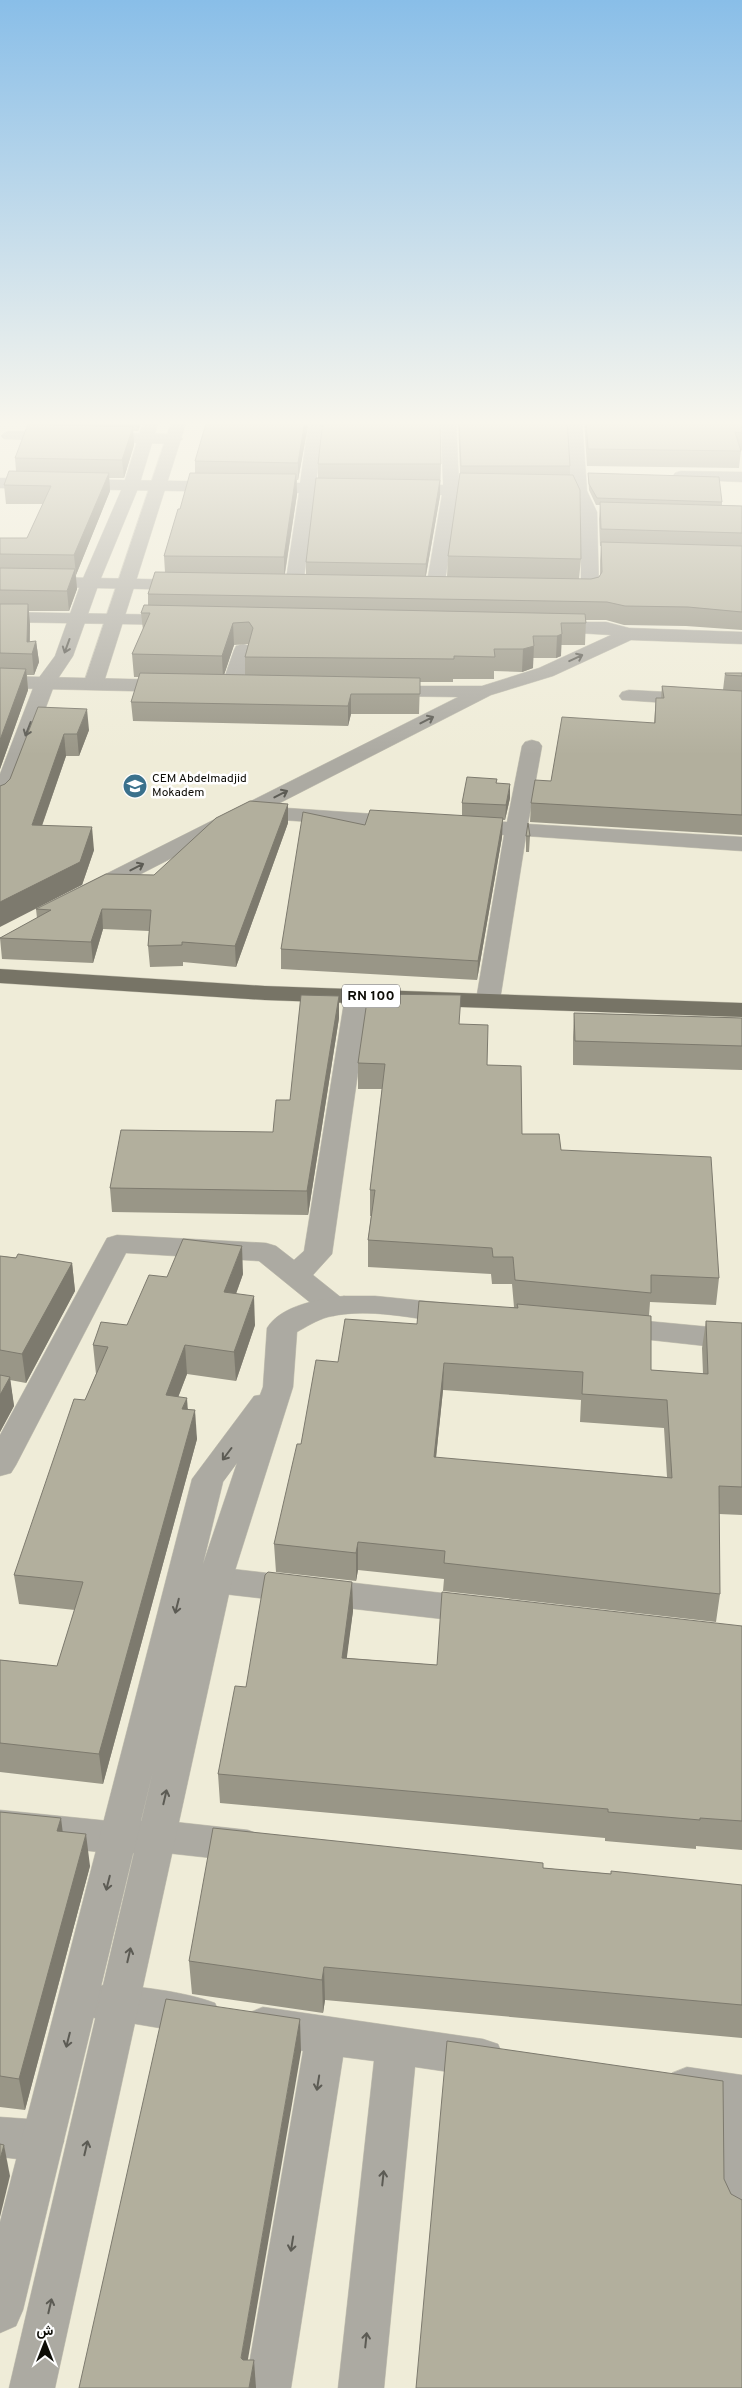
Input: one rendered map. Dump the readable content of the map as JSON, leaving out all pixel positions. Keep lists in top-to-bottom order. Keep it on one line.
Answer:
{"streets":{"main road":["RN 100"]},"places":{"school or university":["CEM Abdelmadjid Mokadem"]},"north":"top"}
